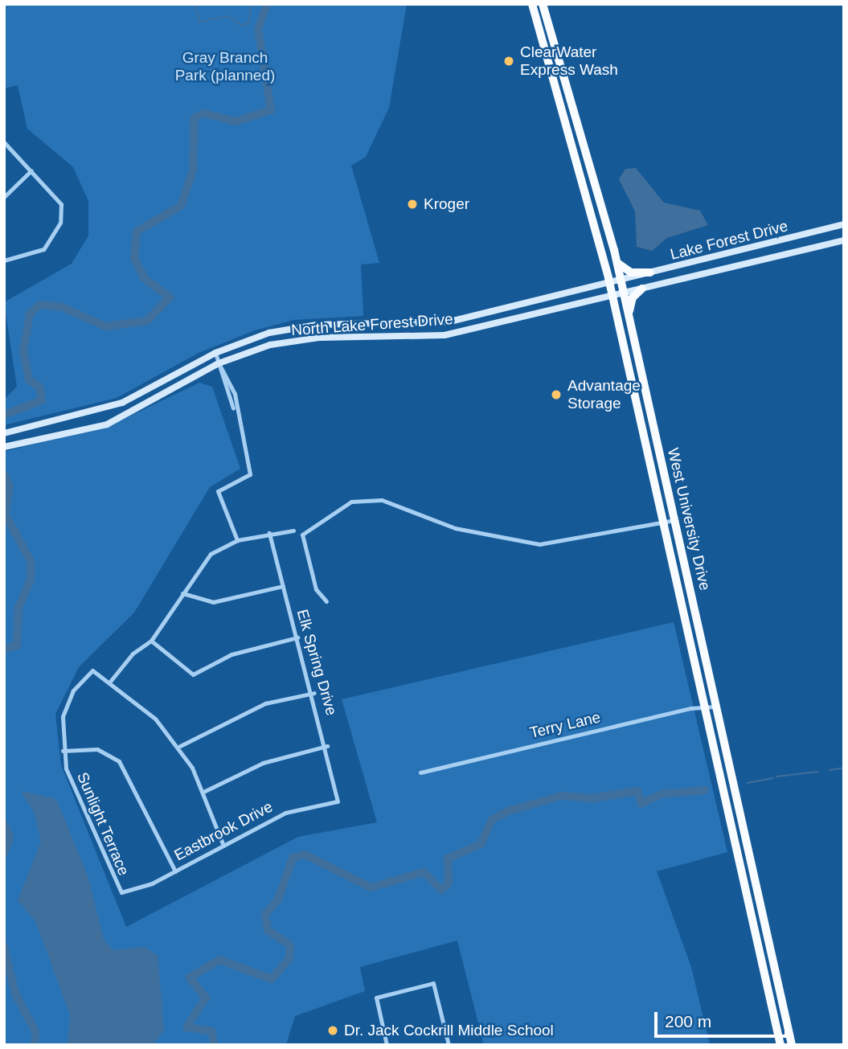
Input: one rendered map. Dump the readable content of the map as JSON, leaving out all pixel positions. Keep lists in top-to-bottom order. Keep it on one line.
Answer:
{"streets":{"highway":["West University Drive"],"main road":["Lake Forest Drive","North Lake Forest Drive"],"street":["Elk Spring Drive","Terry Lane","Sunlight Terrace","Eastbrook Drive"]},"crossings":[["Lake Forest Drive","North Lake Forest Drive"],["Lake Forest Drive","West University Drive"],["North Lake Forest Drive","West University Drive"],["West University Drive","Terry Lane"],["Elk Spring Drive","Eastbrook Drive"],["Sunlight Terrace","Eastbrook Drive"]],"parks":["Gray Branch Park (planned)"],"places":["ClearWater Express Wash","Kroger","Advantage Storage","Dr. Jack Cockrill Middle School"],"scale_bar":"200 m"}
